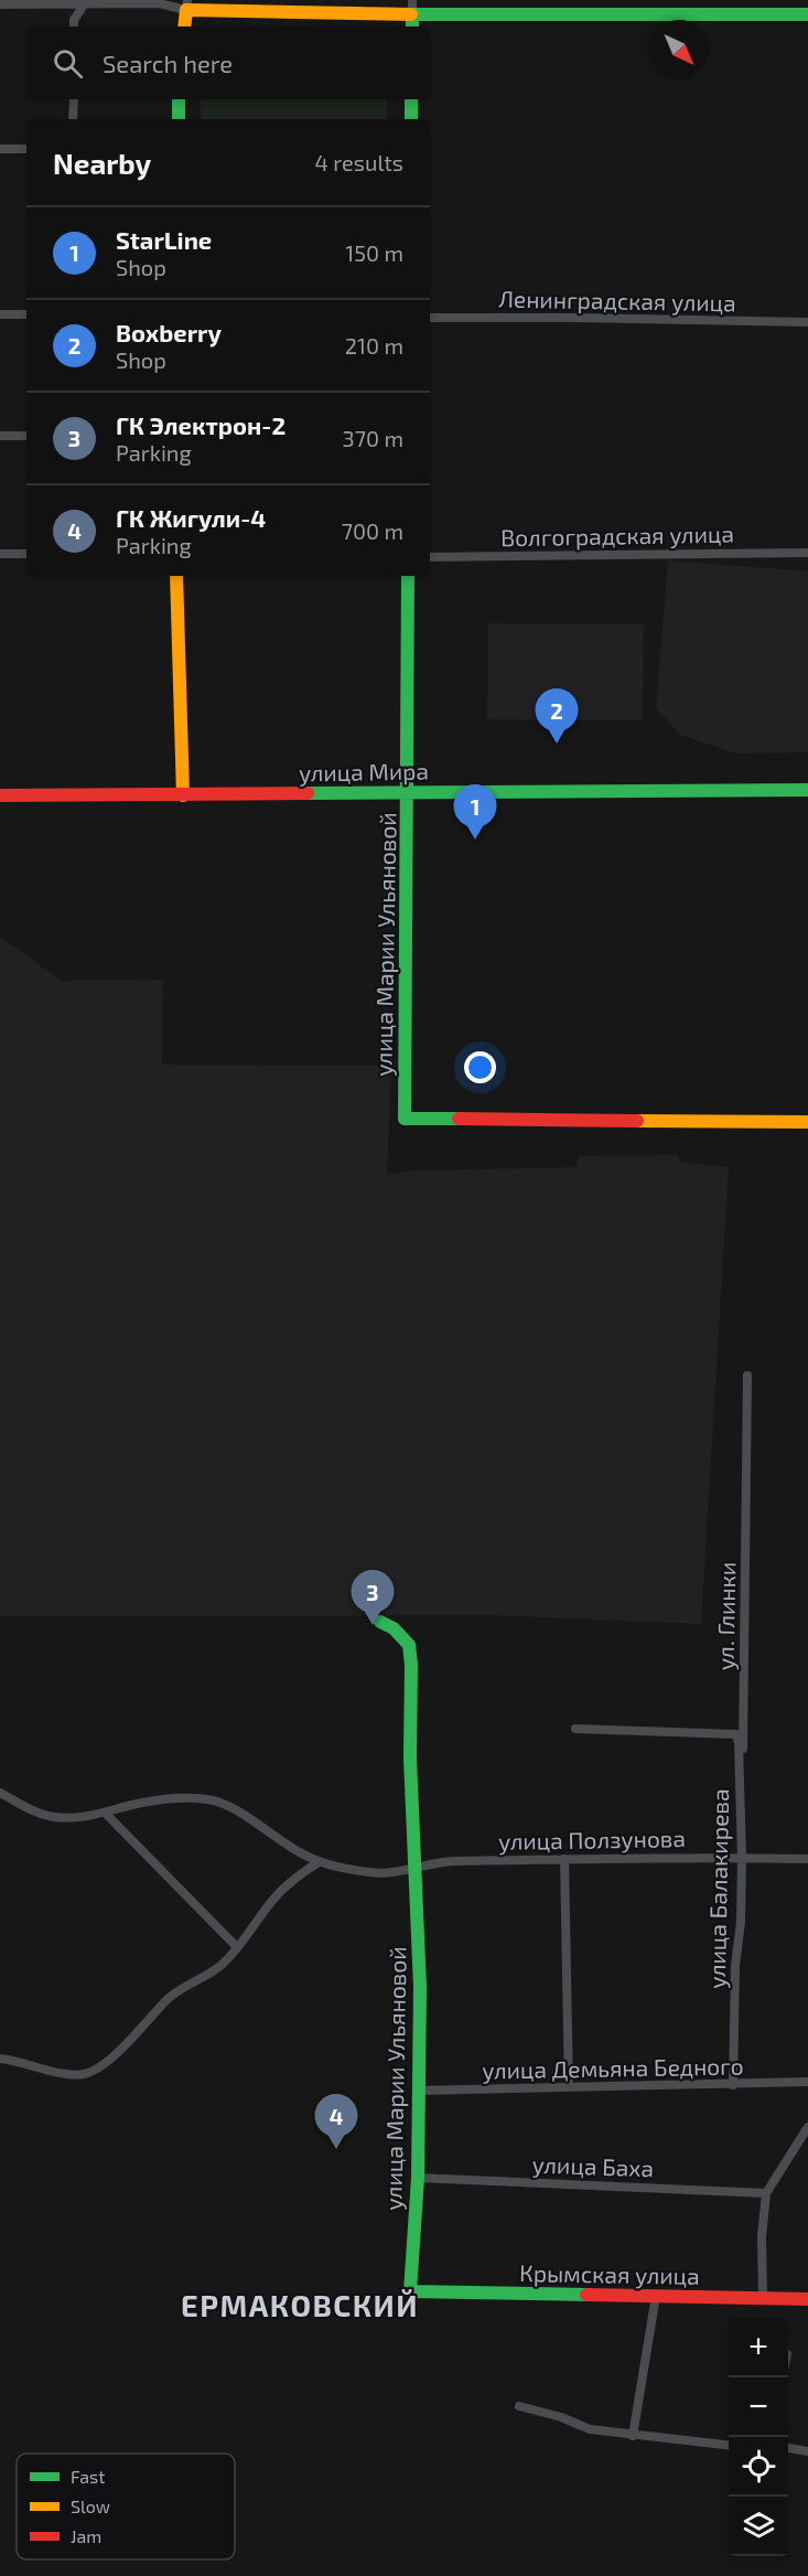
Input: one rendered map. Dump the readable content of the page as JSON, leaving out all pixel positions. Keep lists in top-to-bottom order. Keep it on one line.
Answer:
{"streets":{"street":["Ленинградская улица","Волгоградская улица","улица Мира","улица Марии Ульяновой","ул. Глинки","улица Ползунова","улица Балакирева","улица Демьяна Бедного","улица Баха","Крымская улица"]},"crossings":[["улица Мира","улица Марии Ульяновой"],["улица Марии Ульяновой","улица Ползунова"],["улица Марии Ульяновой","улица Демьяна Бедного"],["улица Марии Ульяновой","улица Баха"],["улица Марии Ульяновой","Крымская улица"],["ул. Глинки","улица Ползунова"],["ул. Глинки","улица Балакирева"],["улица Ползунова","улица Балакирева"],["улица Балакирева","улица Демьяна Бедного"]],"districts":["ЕРМАКОВСКИЙ"],"legend":["Fast","Slow","Jam"],"north":"bottom right","page":{"search":"Search here","heading":["Nearby","4 results"],"list":[{"mark":"1","name":"StarLine","note":"Shop","value":"150 m"},{"mark":"2","name":"Boxberry","note":"Shop","value":"210 m"},{"mark":"3","name":"ГК Электрон-2","note":"Parking","value":"370 m"},{"mark":"4","name":"ГК Жигули-4","note":"Parking","value":"700 m"}],"pins":["2","1","3","4"],"map_buttons":["+","−"]}}
